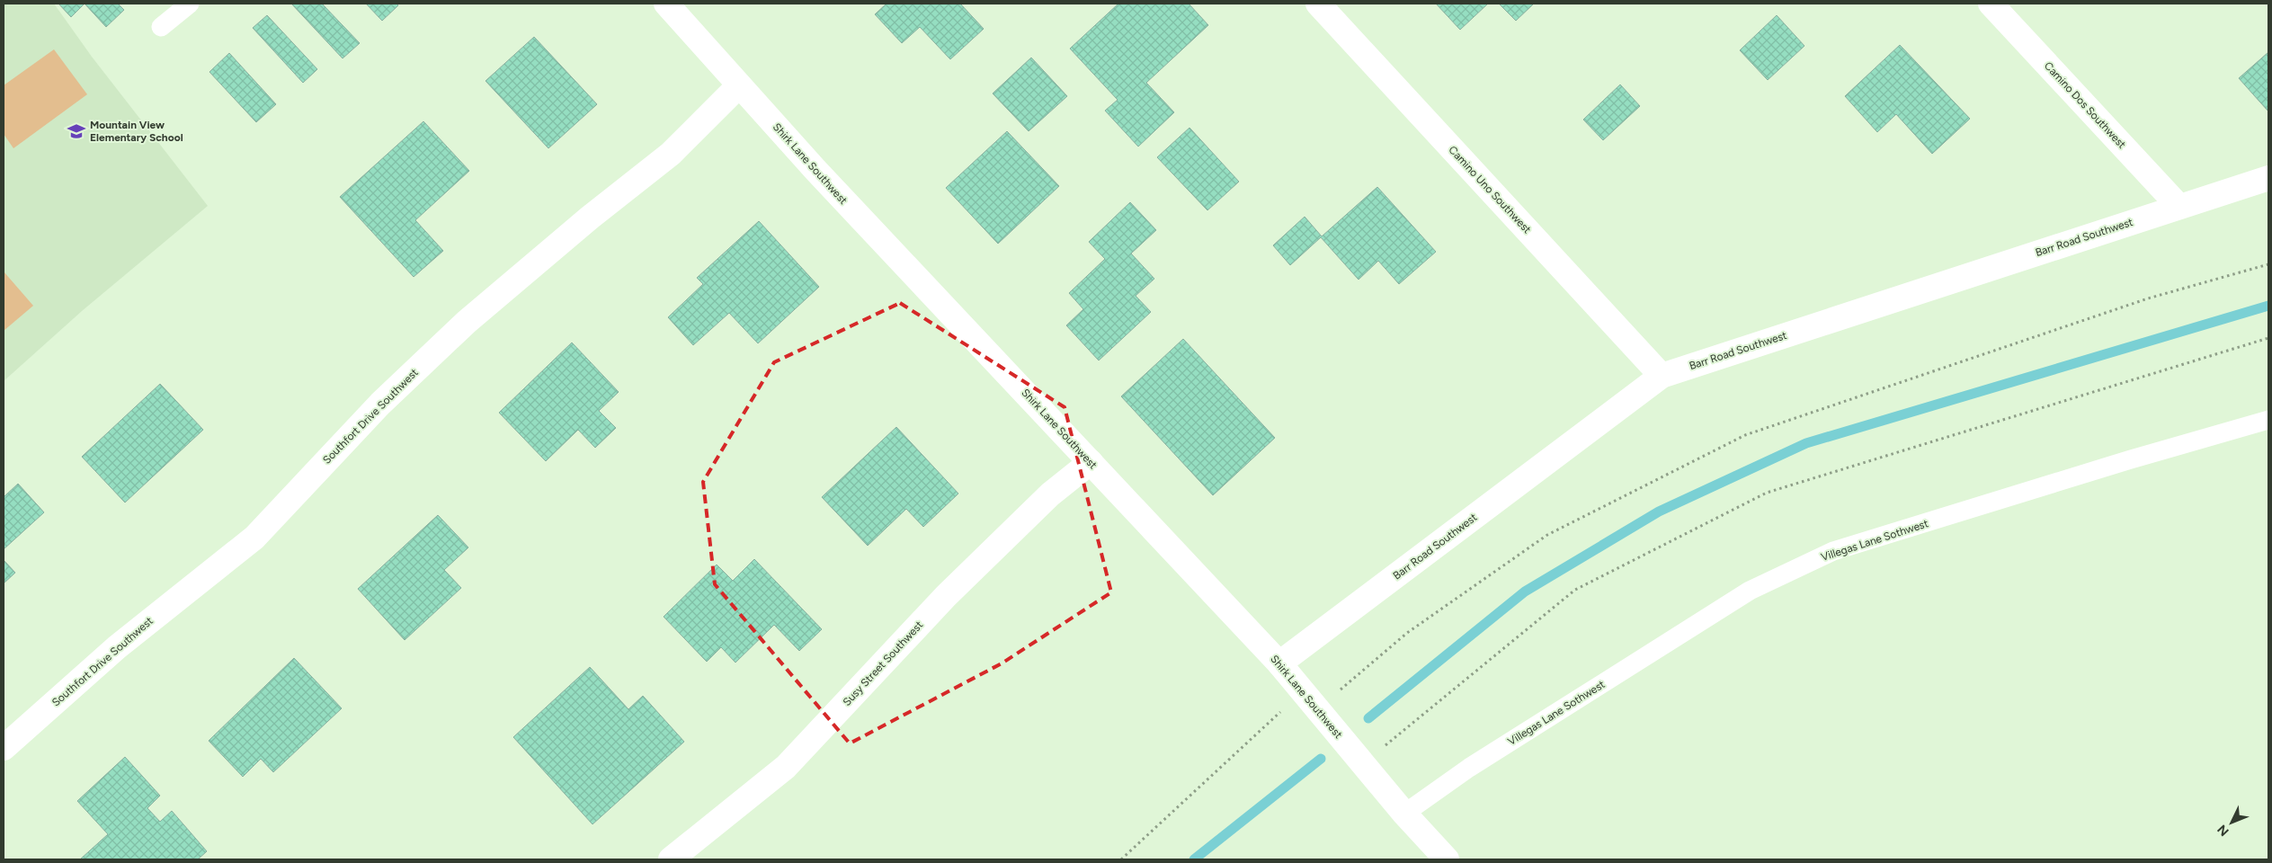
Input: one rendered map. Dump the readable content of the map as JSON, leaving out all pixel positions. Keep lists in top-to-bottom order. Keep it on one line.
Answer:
{"streets":{"street":["Camino Dos Southwest","Shirk Lane Southwest","Camino Uno Southwest","Barr Road Southwest","Southfort Drive Southwest","Susy Street Southwest"],"lane":["Villegas Lane Sothwest"]},"crossings":[["Camino Dos Southwest","Barr Road Southwest"],["Shirk Lane Southwest","Barr Road Southwest"],["Shirk Lane Southwest","Southfort Drive Southwest"],["Shirk Lane Southwest","Villegas Lane Sothwest"],["Shirk Lane Southwest","Susy Street Southwest"],["Camino Uno Southwest","Barr Road Southwest"]],"places":{"school or university":["Mountain View Elementary School"]},"north":"bottom left"}
